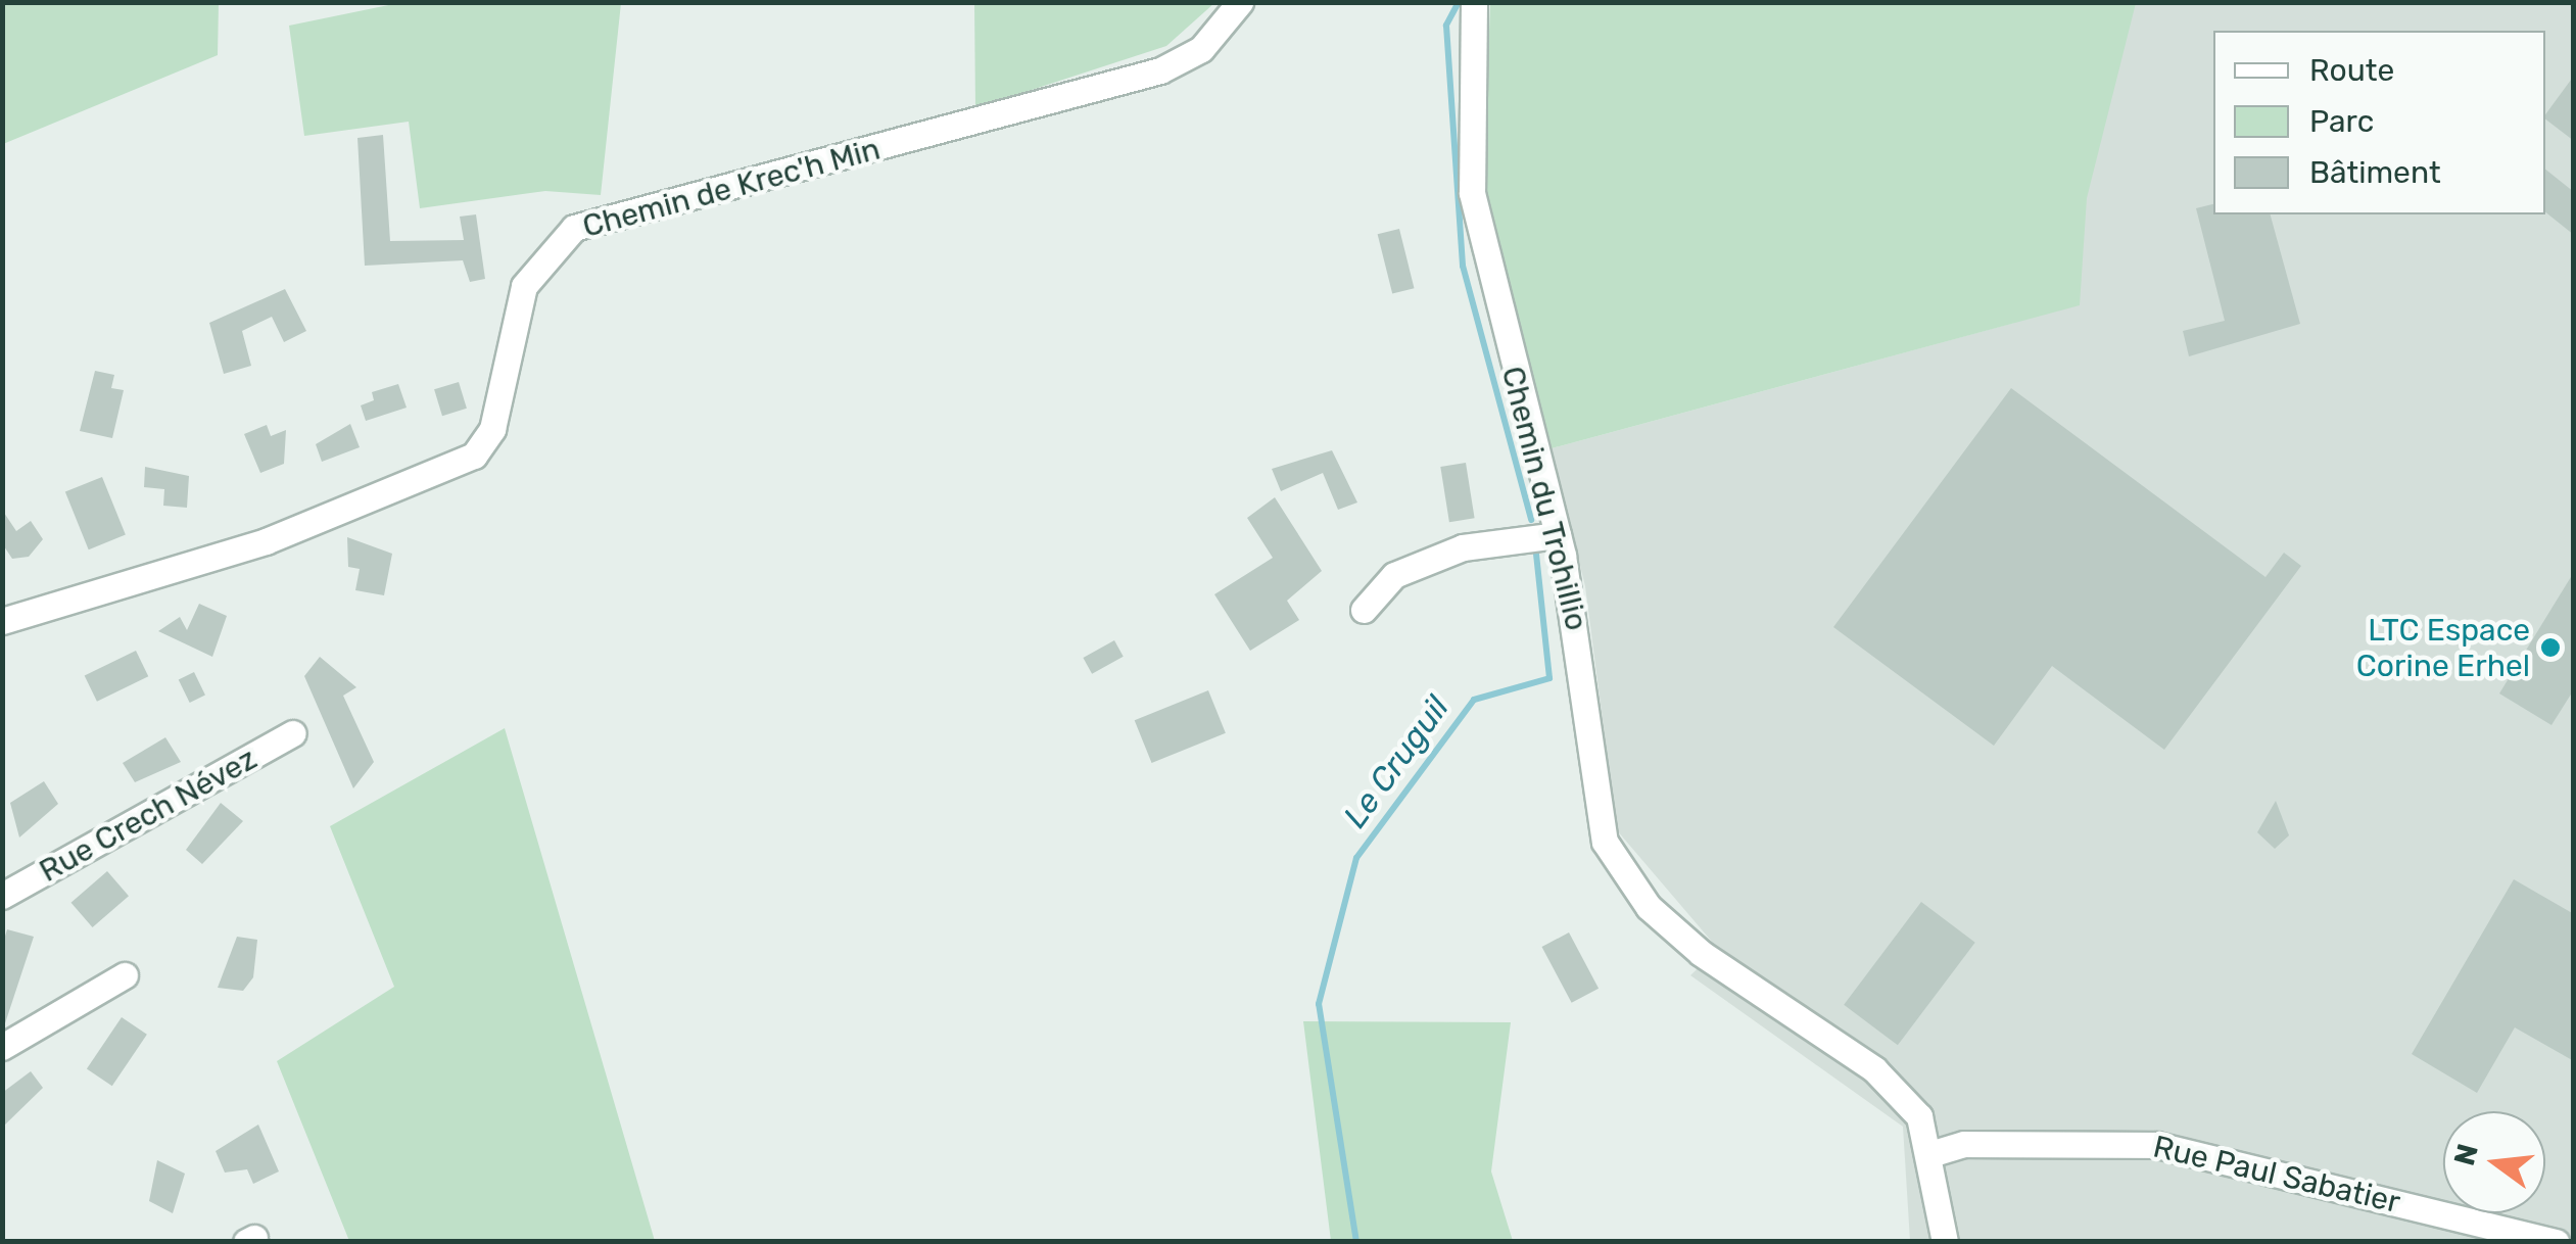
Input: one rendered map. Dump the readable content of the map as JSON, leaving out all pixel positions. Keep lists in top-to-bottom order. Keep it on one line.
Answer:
{"streets":{"street":["Chemin de Krec'h Min","Chemin du Trohillio","Rue Crech Névez","Rue Paul Sabatier"]},"crossings":[["Chemin du Trohillio","Rue Paul Sabatier"]],"water":["Le Cruguil"],"places":["LTC Espace Corine Erhel"],"legend":["Route","Parc","Bâtiment"],"north":"left"}
